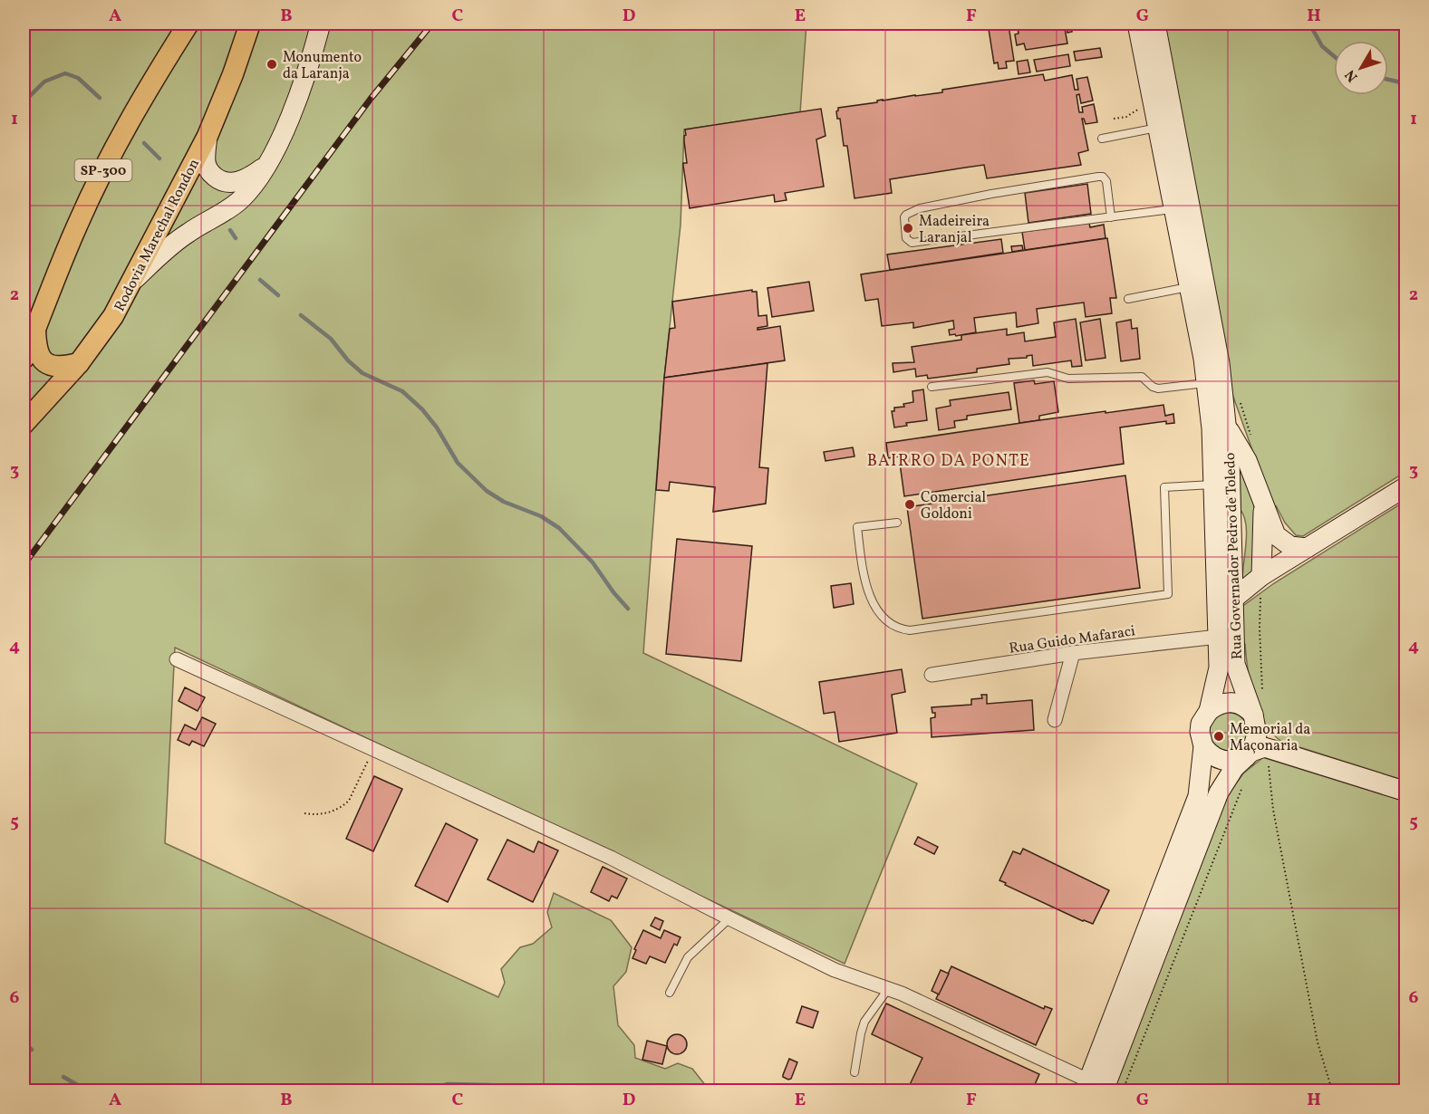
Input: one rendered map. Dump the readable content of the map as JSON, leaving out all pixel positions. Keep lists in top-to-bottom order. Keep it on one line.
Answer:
{"streets":{"main road":["SP-300","Rodovia Marechal Rondon","Rua Governador Pedro de Toledo"],"street":["Rua Guido Mafaraci"]},"crossings":[["Rua Governador Pedro de Toledo","Rua Guido Mafaraci"]],"districts":["BAIRRO DA PONTE"],"places":["Monumento da Laranja","Madeireira Laranjal","Comercial Goldoni","Memorial da Maçonaria"],"north":"bottom left","grid":{"columns":["A","B","C","D","E","F","G","H"],"rows":["1","2","3","4","5","6"]}}
